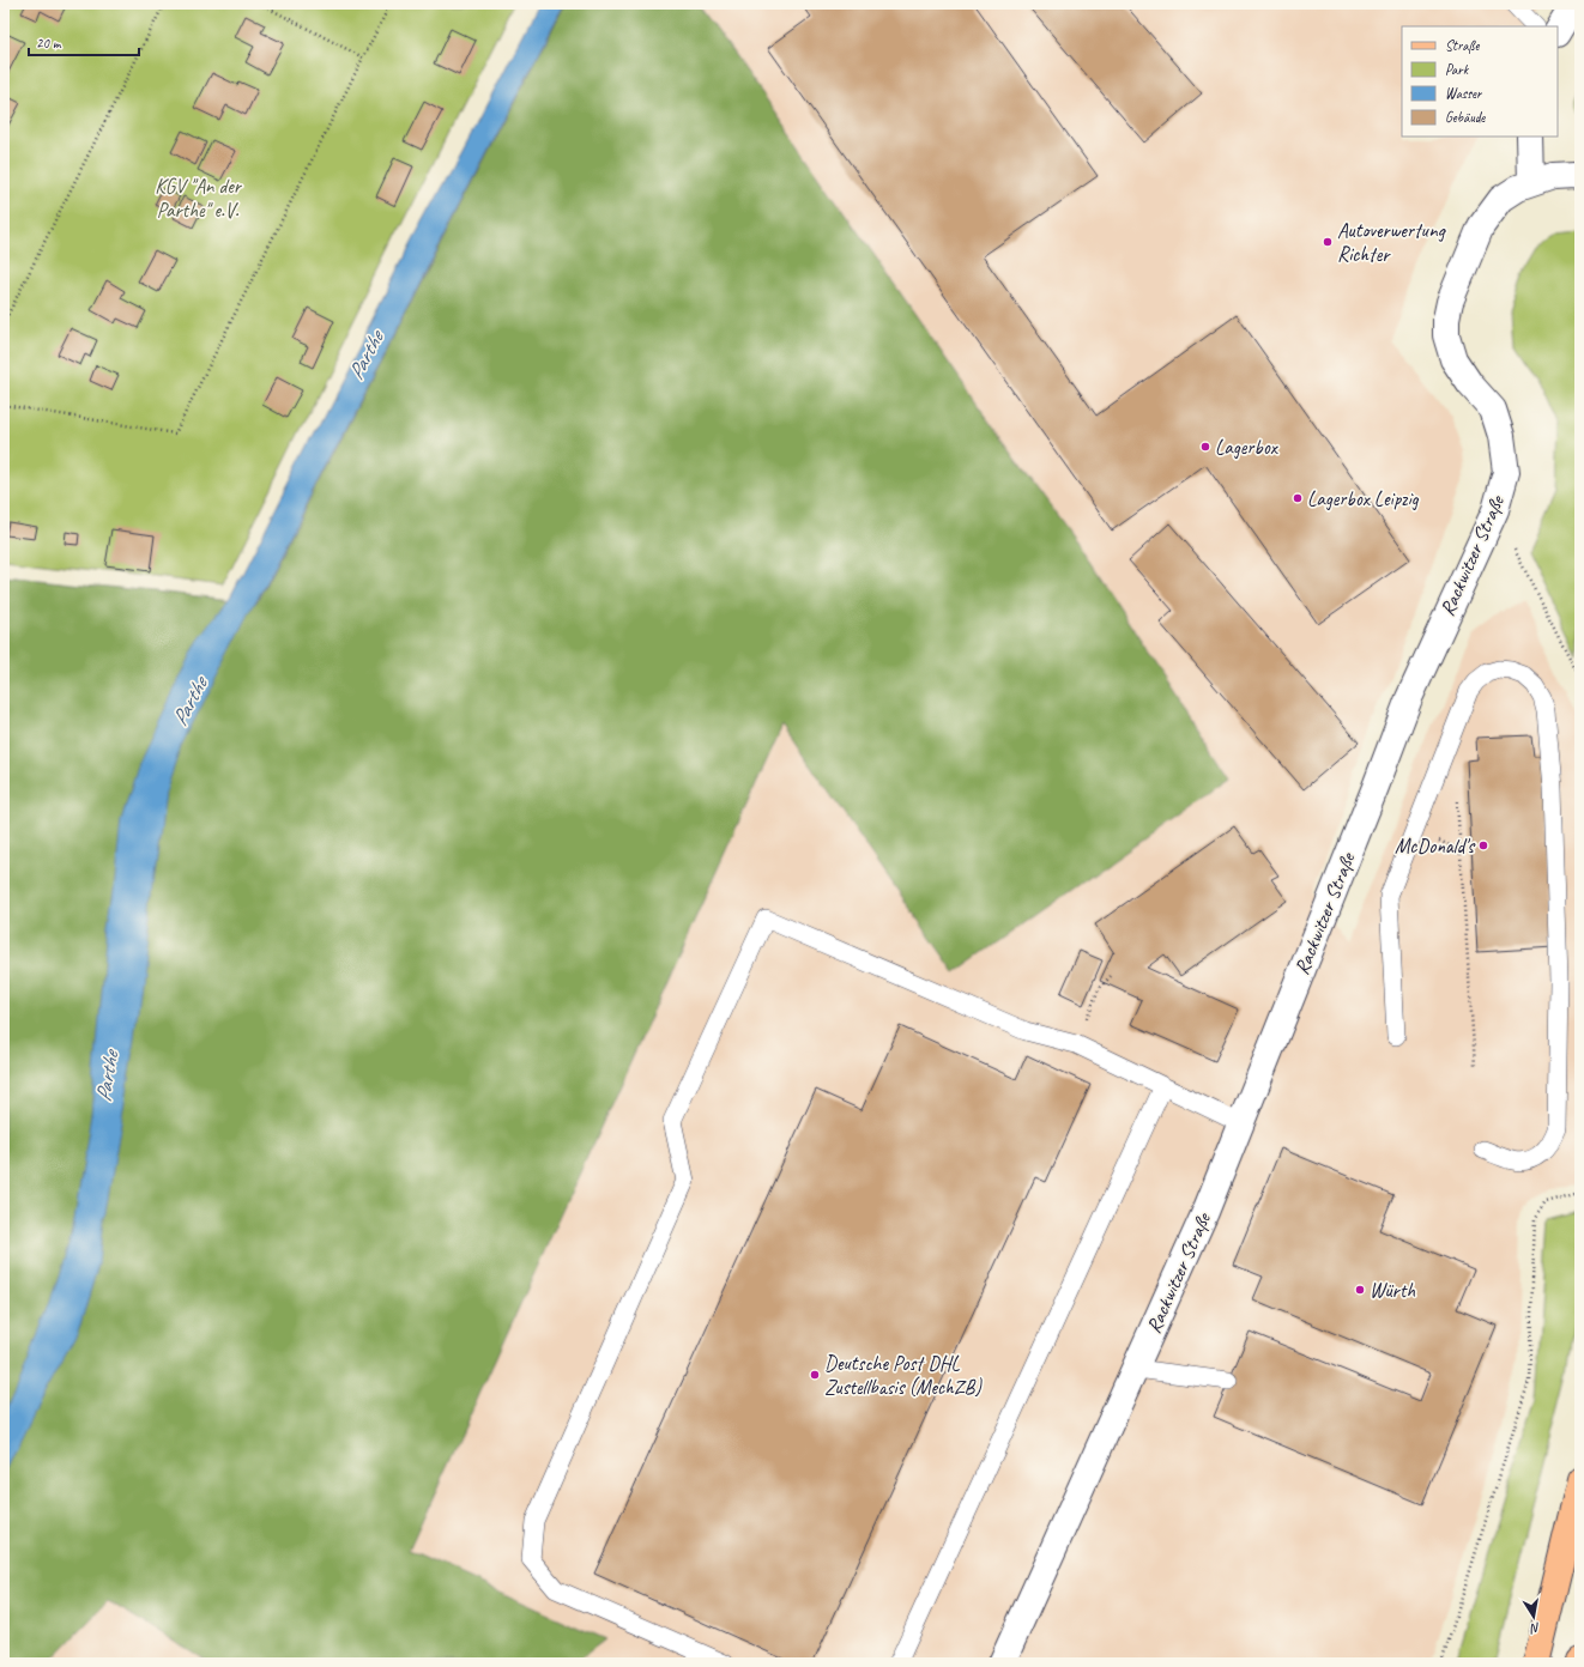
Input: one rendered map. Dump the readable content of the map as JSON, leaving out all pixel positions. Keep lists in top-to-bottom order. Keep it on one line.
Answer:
{"streets":{"street":["Rackwitzer Straße"]},"water":["Parthe"],"parks":["KGV \"An der Parthe\" e.V."],"places":["Autoverwertung Richter","Lagerbox","Lagerbox Leipzig","McDonald's","Würth","Deutsche Post DHL Zustellbasis (MechZB)"],"legend":["Straße","Park","Wasser","Gebäude"],"scale_bar":"20 m","north":"bottom"}
